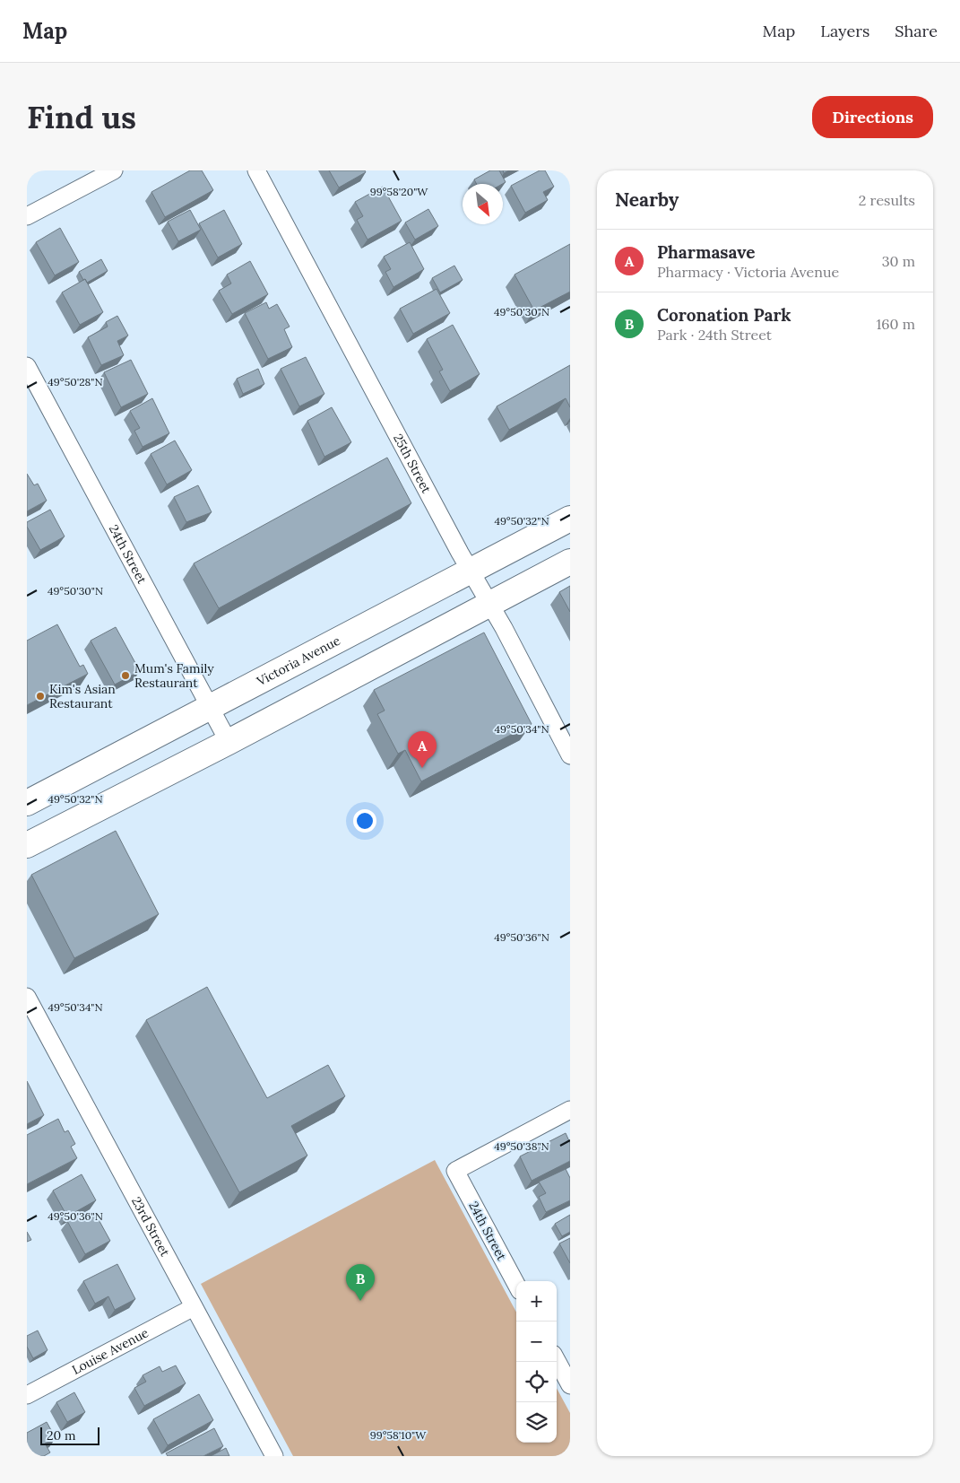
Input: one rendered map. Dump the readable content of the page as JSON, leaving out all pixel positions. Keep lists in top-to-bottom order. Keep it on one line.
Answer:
{"streets":{"main road":["Victoria Avenue"],"street":["25th Street","24th Street","23rd Street","Louise Avenue"]},"crossings":[["25th Street","Victoria Avenue"],["24th Street","Victoria Avenue"],["23rd Street","Louise Avenue"]],"places":["Mum's Family Restaurant","Kim's Asian Restaurant"],"scale_bar":"20 m","north":"bottom right","page":{"header":"Map","nav":["Map","Layers","Share"],"buttons":"Directions","title":"Find us","heading":["Nearby","2 results"],"list":[{"mark":"A","name":"Pharmasave","note":"Pharmacy · Victoria Avenue","value":"30 m"},{"mark":"B","name":"Coronation Park","note":"Park · 24th Street","value":"160 m"}],"pins":["A","B"],"map_buttons":["+","−"],"scale":"20 m"},"coordinates":["99°58'20\"W","49°50'30\"N","49°50'28\"N","49°50'32\"N","49°50'34\"N","49°50'36\"N","49°50'38\"N","99°58'10\"W"]}
